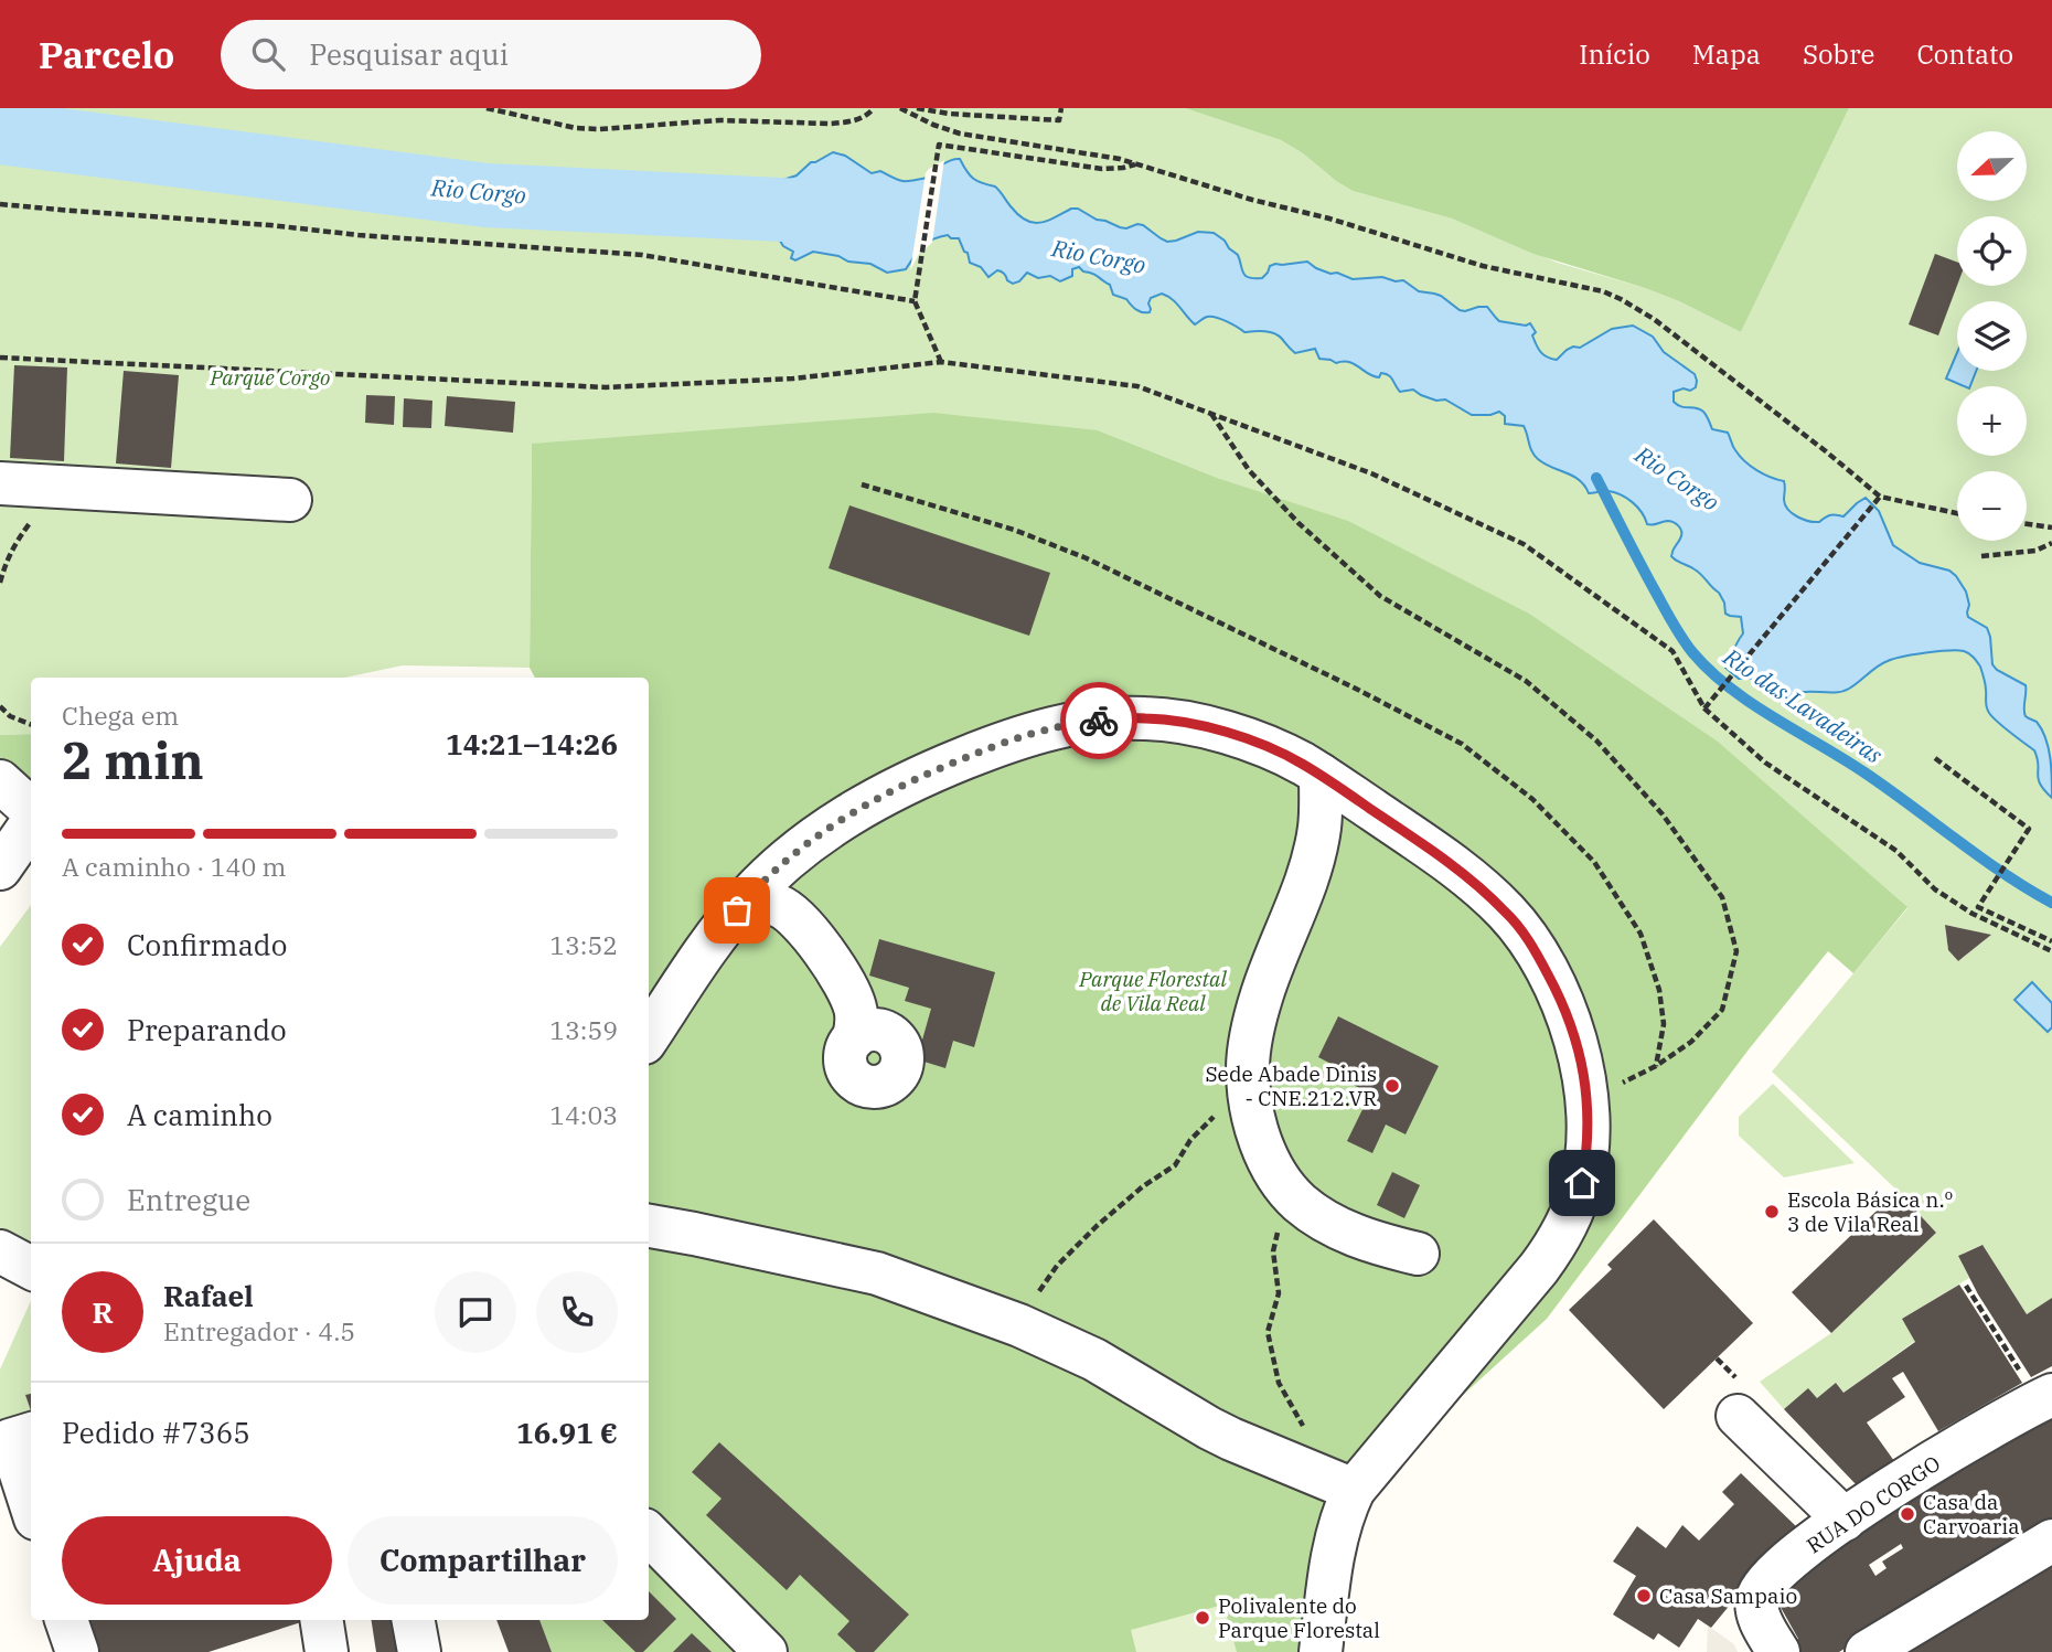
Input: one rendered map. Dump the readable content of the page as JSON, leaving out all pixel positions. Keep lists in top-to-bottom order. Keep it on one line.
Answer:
{"streets":{"street":["RUA DO CORGO"]},"water":["Rio Corgo","Rio das Lavadeiras"],"parks":["Parque Corgo","Parque Florestal de Vila Real"],"places":["Sede Abade Dinis - CNE.212.VR","Escola Básica n.º 3 de Vila Real","Casa da Carvoaria","Casa Sampaio","Polivalente do Parque Florestal"],"north":"left","page":{"header":"Parcelo","search":"Pesquisar aqui","nav":["Início","Mapa","Sobre","Contato"],"map_buttons":["+","−"],"heading":["2 min","Chega em","14:21–14:26"],"panel":["Rafael","Entregador · 4.5","Pedido #7365","16.91 €"],"bar":"A caminho · 140 m","list":[["Confirmado","13:52"],["Preparando","13:59"],["A caminho","14:03"],"Entregue"],"round":"R","buttons":["Ajuda","Compartilhar"]}}
